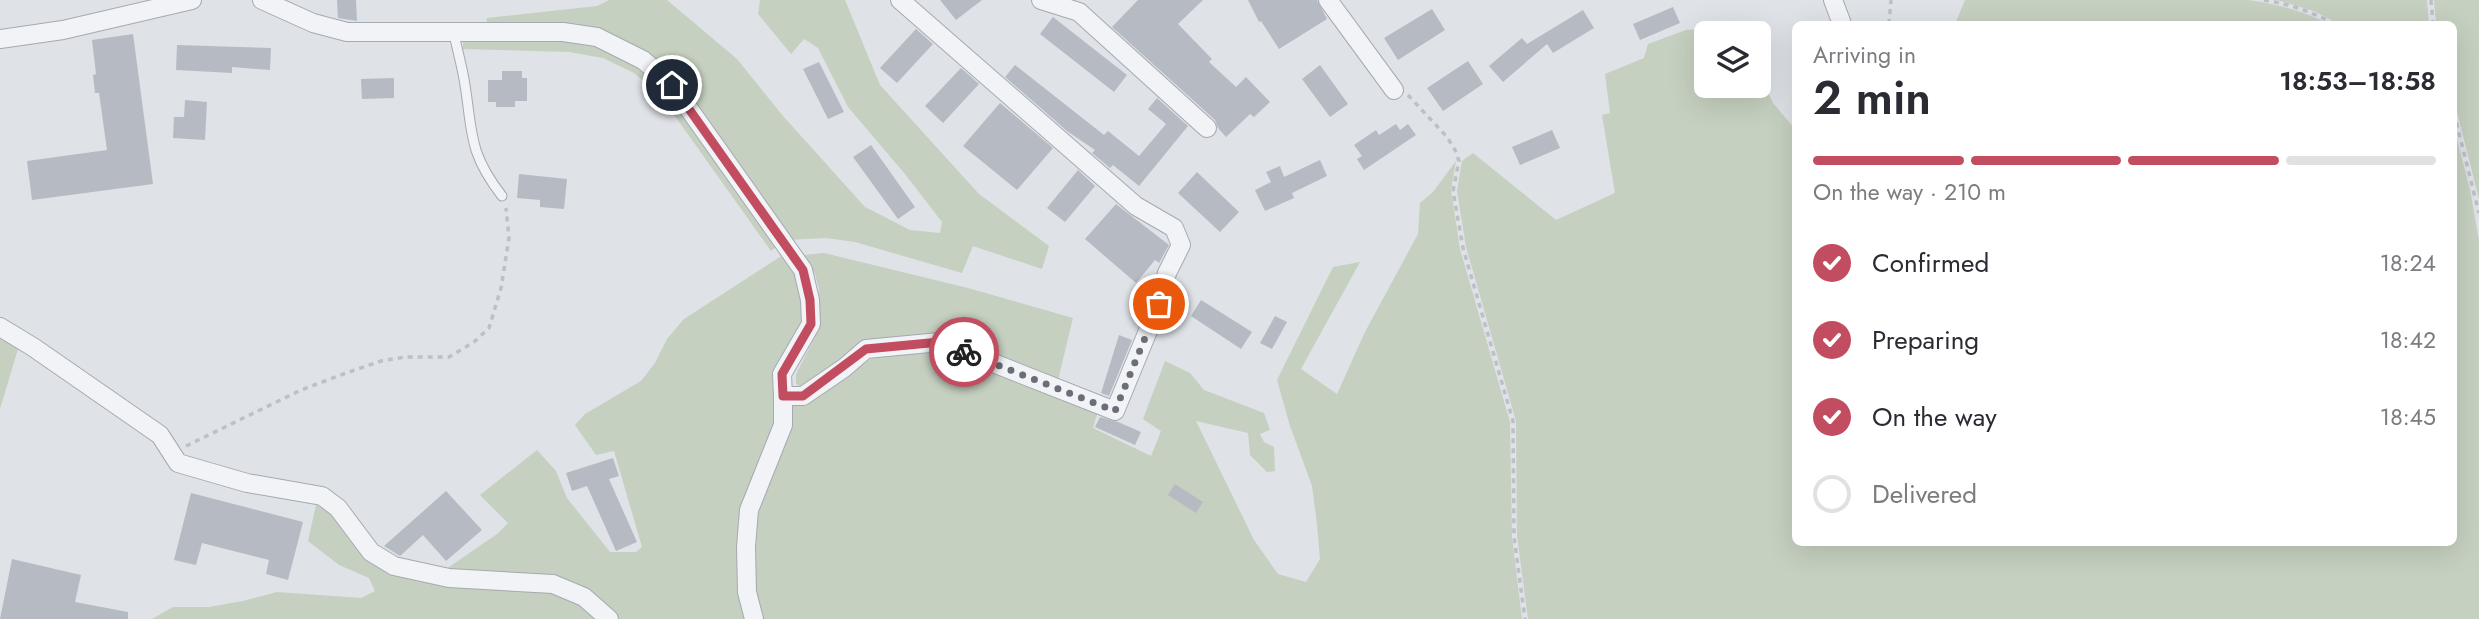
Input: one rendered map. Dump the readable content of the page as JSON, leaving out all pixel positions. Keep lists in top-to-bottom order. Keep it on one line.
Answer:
{"page":{"heading":["2 min","Arriving in","18:53–18:58"],"bar":"On the way · 210 m","list":[["Confirmed","18:24"],["Preparing","18:42"],["On the way","18:45"],"Delivered"]}}
